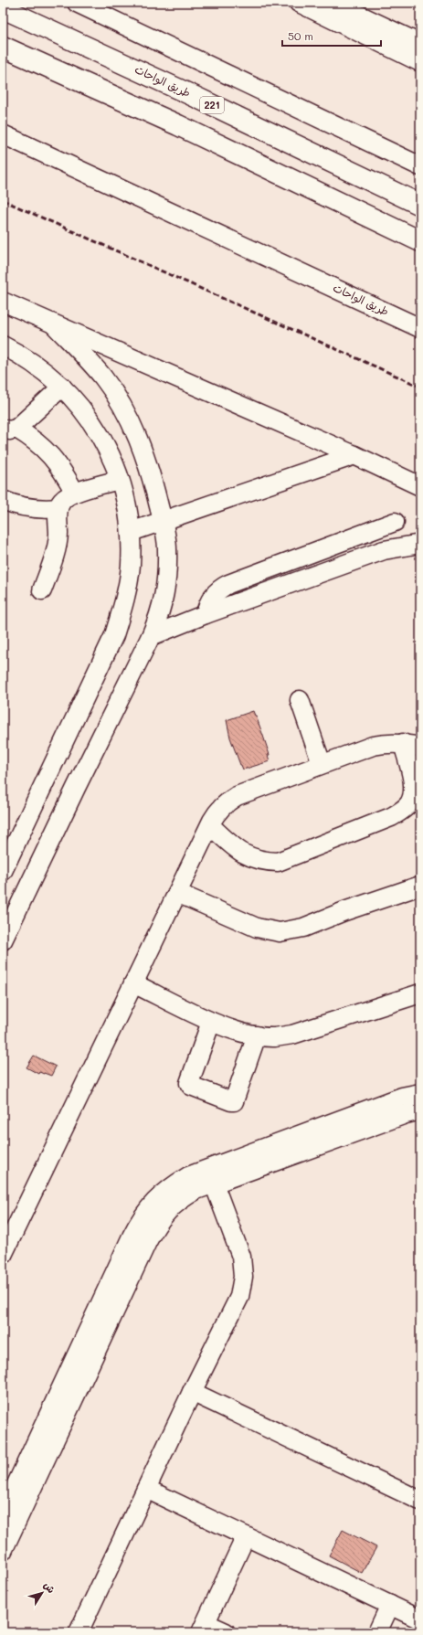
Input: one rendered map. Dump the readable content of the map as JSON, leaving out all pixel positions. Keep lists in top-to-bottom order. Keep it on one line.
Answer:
{"streets":{"highway":["طريق الواحات","221"]},"scale_bar":"50 m","north":"top right"}
